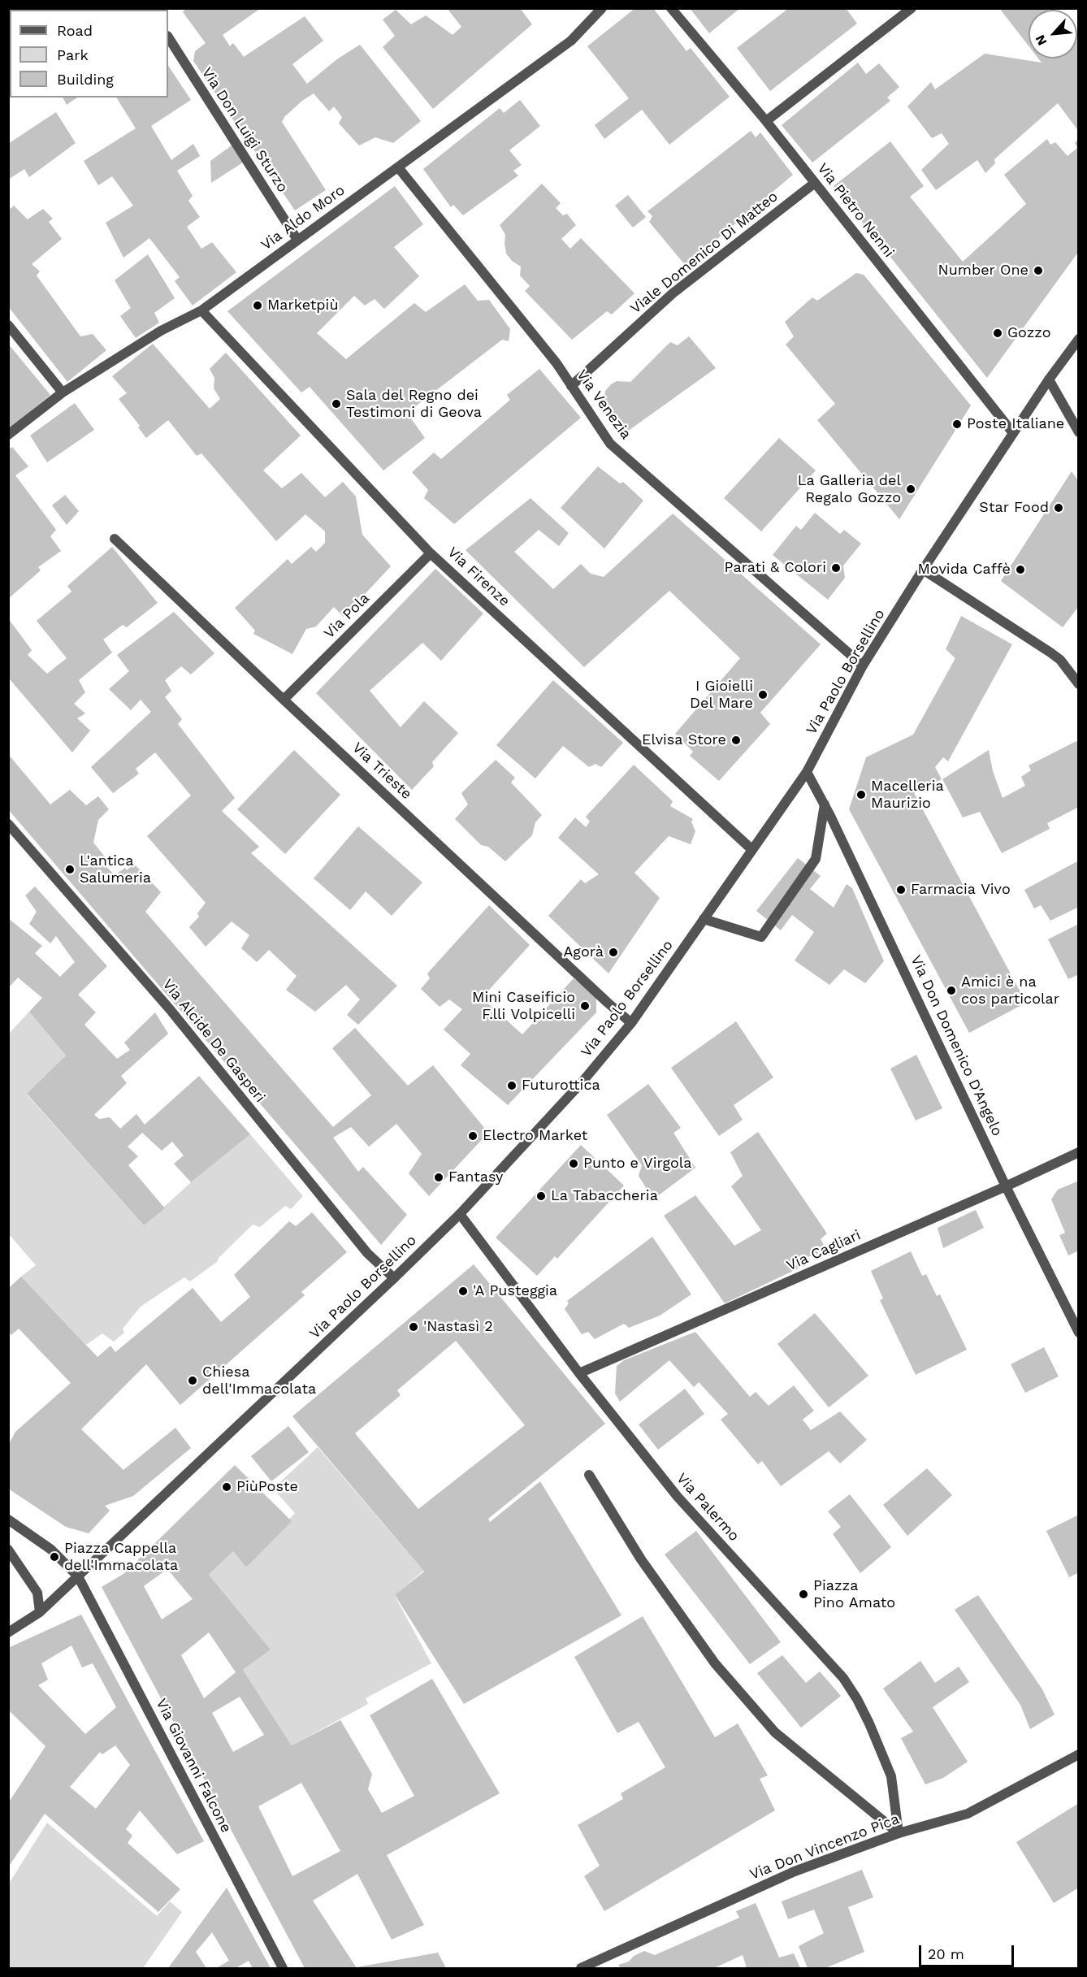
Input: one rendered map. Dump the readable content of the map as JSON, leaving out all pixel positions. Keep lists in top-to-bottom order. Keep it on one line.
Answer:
{"streets":{"street":["Via Don Luigi Sturzo","Via Pietro Nenni","Via Aldo Moro","Viale Domenico Di Matteo","Via Venezia","Via Firenze","Via Pola","Via Paolo Borsellino","Via Trieste","Via Alcide De Gasperi","Via Don Domenico D'Angelo","Via Cagliari","Via Palermo","Via Giovanni Falcone","Via Don Vincenzo Pica"]},"crossings":[["Via Don Luigi Sturzo","Via Aldo Moro"],["Via Pietro Nenni","Viale Domenico Di Matteo"],["Via Pietro Nenni","Via Paolo Borsellino"],["Via Aldo Moro","Via Venezia"],["Via Aldo Moro","Via Firenze"],["Viale Domenico Di Matteo","Via Venezia"],["Via Venezia","Via Paolo Borsellino"],["Via Firenze","Via Pola"],["Via Firenze","Via Paolo Borsellino"],["Via Pola","Via Trieste"],["Via Paolo Borsellino","Via Trieste"],["Via Paolo Borsellino","Via Alcide De Gasperi"],["Via Paolo Borsellino","Via Don Domenico D'Angelo"],["Via Paolo Borsellino","Via Palermo"],["Via Paolo Borsellino","Via Giovanni Falcone"],["Via Don Domenico D'Angelo","Via Cagliari"],["Via Cagliari","Via Palermo"],["Via Palermo","Via Don Vincenzo Pica"]],"places":["Number One","Marketpiù","Gozzo","Sala del Regno dei Testimoni di Geova","Poste Italiane","La Galleria del Regalo Gozzo","Star Food","Parati & Colori","Movida Caffè","I Gioielli Del Mare","Elvisa Store","Macelleria Maurizio","L'antica Salumeria","Farmacia Vivo","Agorà","Amici è na cos particolar","Mini Caseificio F.lli Volpicelli","Futurottica","Electro Market","Punto e Virgola","Fantasy","La Tabaccheria","'A Pusteggia","'Nastasì 2","Chiesa dell'Immacolata","PiùPoste","Piazza Cappella dell'Immacolata","Piazza Pino Amato"],"legend":["Road","Park","Building"],"scale_bar":"20 m","north":"bottom left"}
